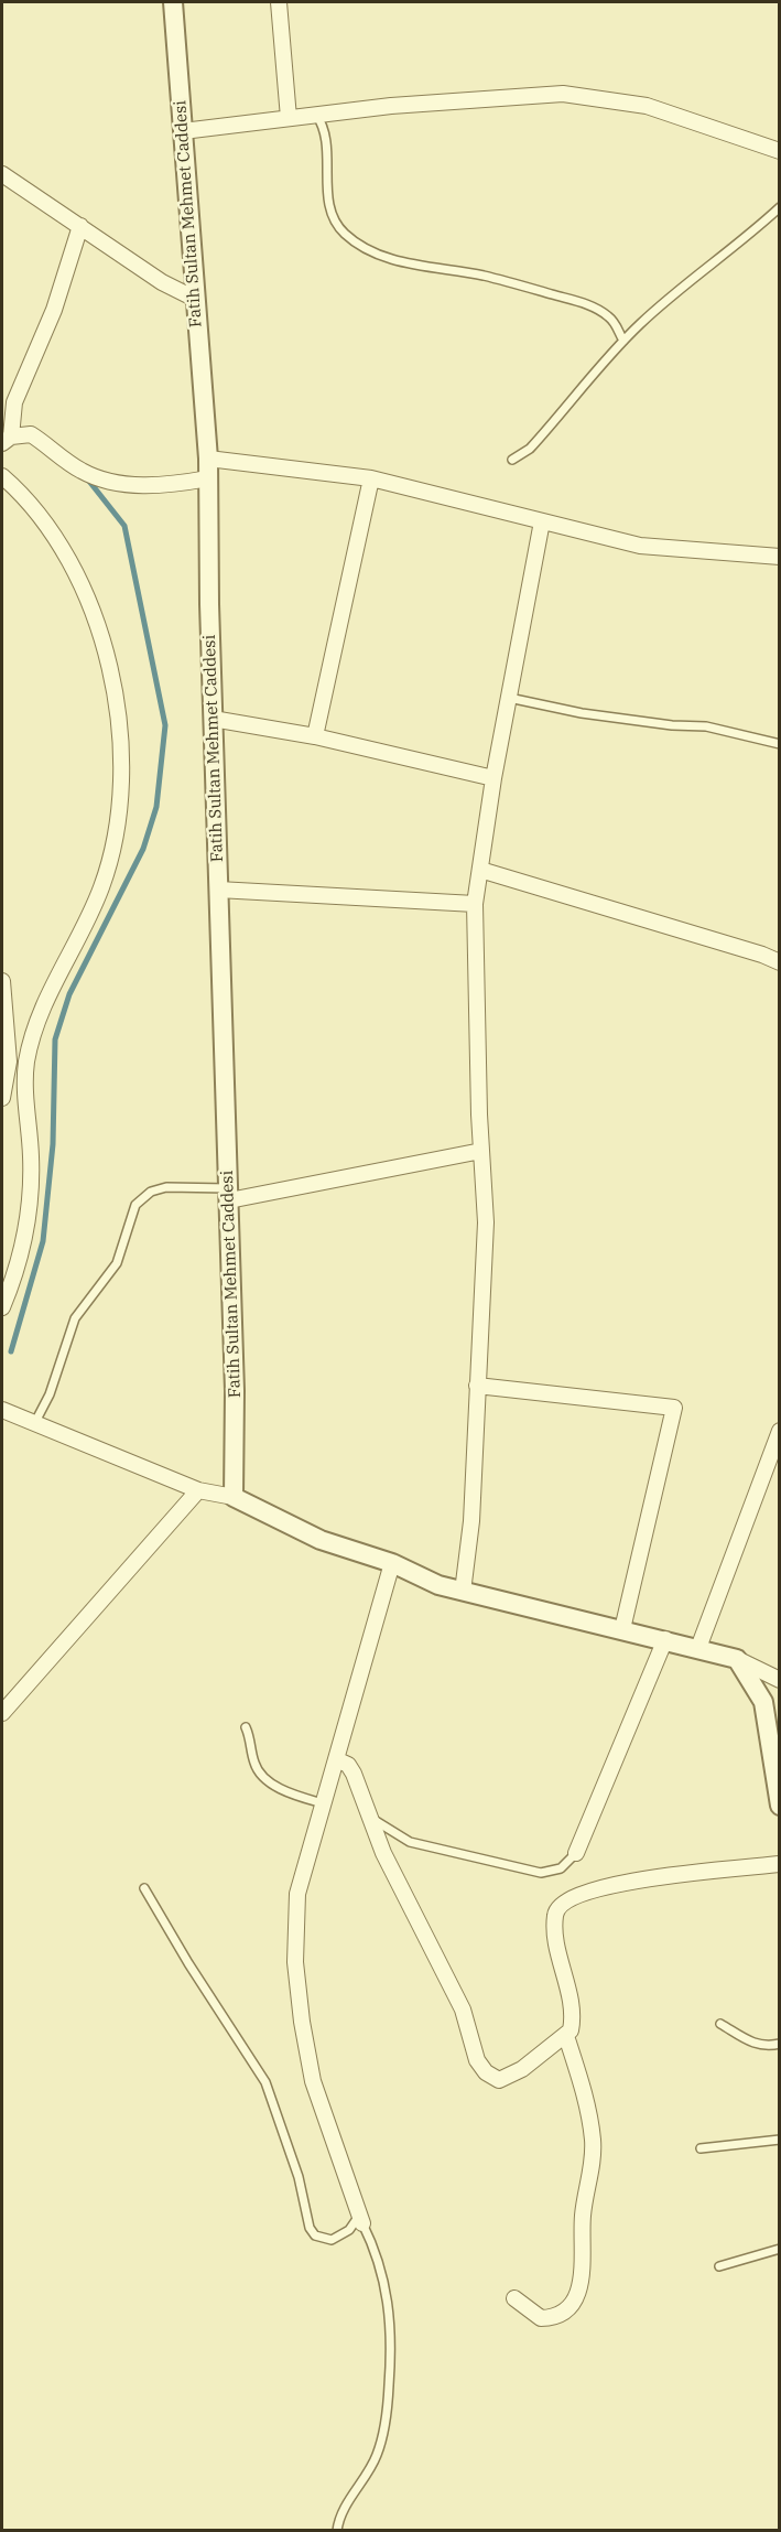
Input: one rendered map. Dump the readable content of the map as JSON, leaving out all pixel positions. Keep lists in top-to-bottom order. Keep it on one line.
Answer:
{"streets":{"street":["Fatih Sultan Mehmet Caddesi"]}}
